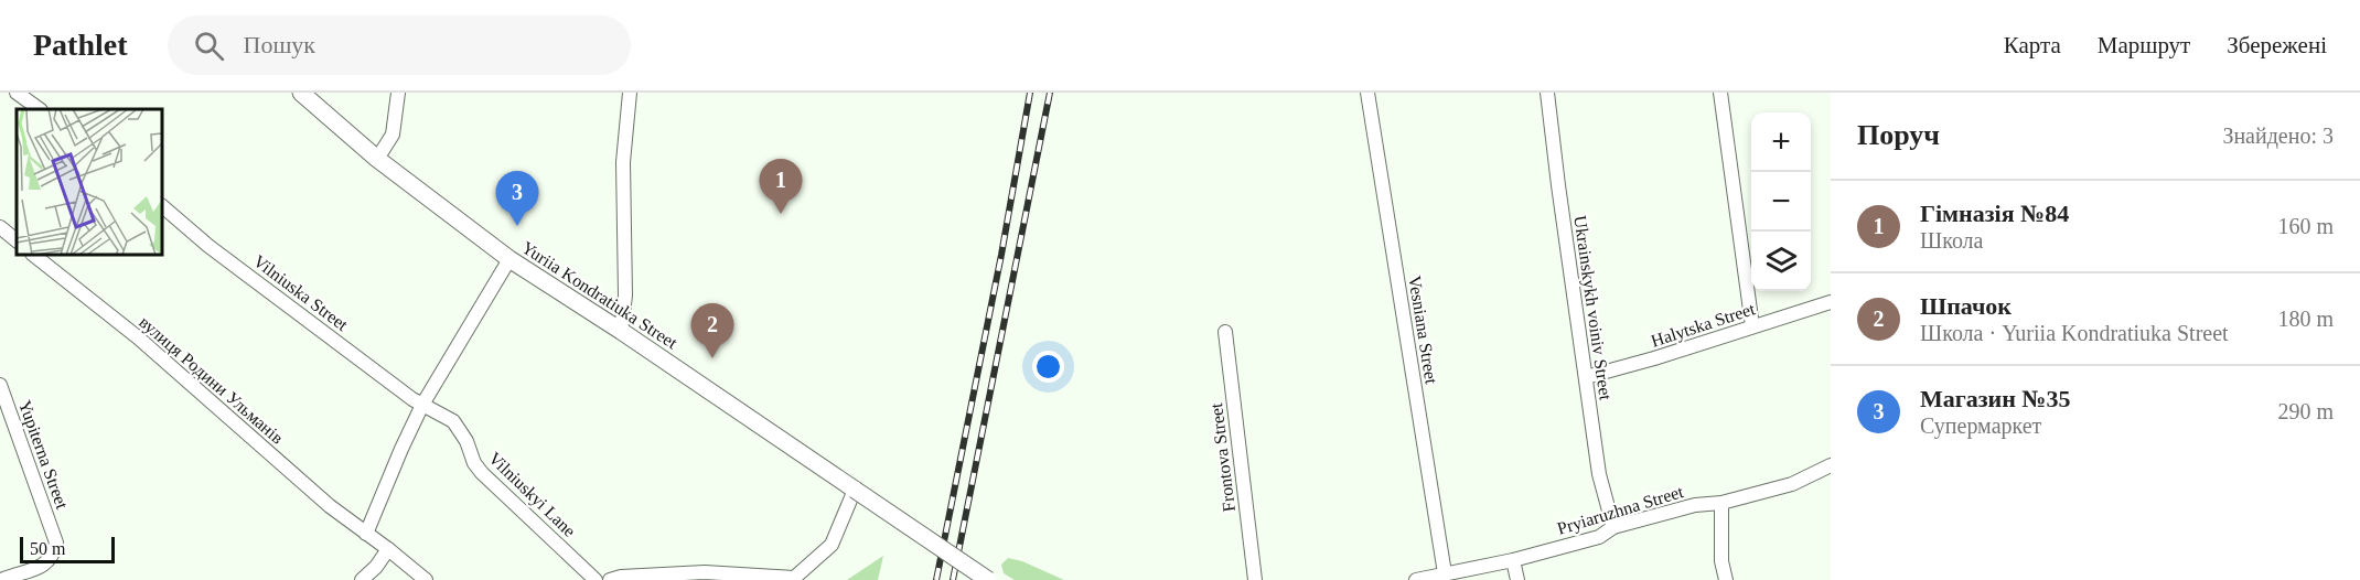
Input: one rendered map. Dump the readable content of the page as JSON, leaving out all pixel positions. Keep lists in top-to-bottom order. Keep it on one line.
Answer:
{"streets":{"street":["Vilniuska Street","Yuriia Kondratiuka Street","Ukrainskykh voiniv Street","Halytska Street","Vesniana Street","вулиця Родини Ульманів","Yupiterna Street","Frontova Street","Vilniuskyi Lane","Pryiaruzhna Street"]},"crossings":[["Vilniuska Street","Vilniuskyi Lane"],["Ukrainskykh voiniv Street","Halytska Street"],["Ukrainskykh voiniv Street","Pryiaruzhna Street"],["Vesniana Street","Pryiaruzhna Street"]],"scale_bar":"50 m","page":{"header":"Pathlet","search":"Пошук","nav":["Карта","Маршрут","Збережені"],"heading":["Поруч","Знайдено: 3"],"map_buttons":["+","−"],"pins":["1","3","2"],"list":[{"mark":"1","name":"Гімназія №84","note":"Школа","value":"160 m"},{"mark":"2","name":"Шпачок","note":"Школа · Yuriia Kondratiuka Street","value":"180 m"},{"mark":"3","name":"Магазин №35","note":"Супермаркет","value":"290 m"}],"scale":"50 m"}}
